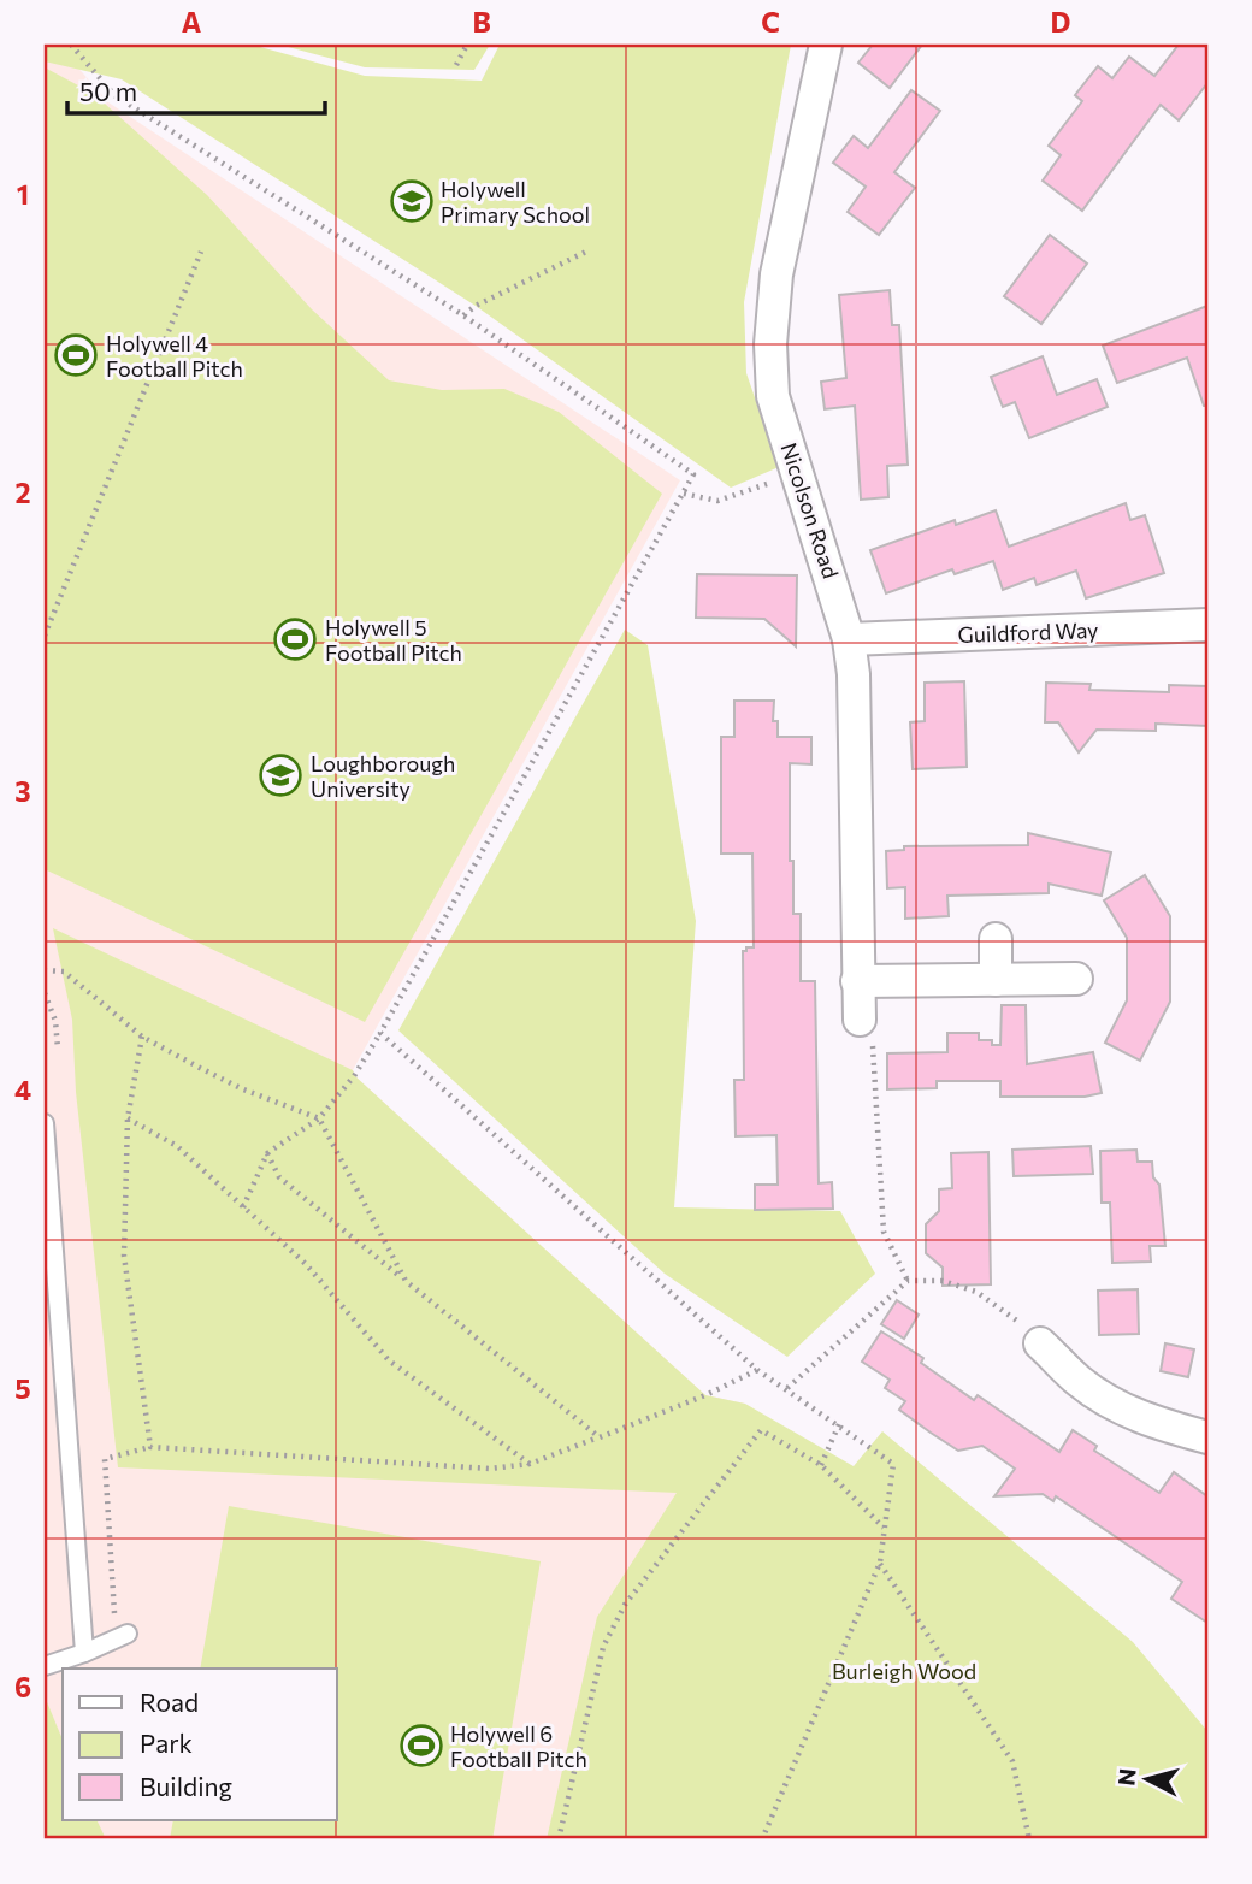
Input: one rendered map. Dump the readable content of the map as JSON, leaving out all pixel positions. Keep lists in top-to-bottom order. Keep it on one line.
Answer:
{"streets":{"street":["Nicolson Road","Guildford Way"]},"crossings":[["Nicolson Road","Guildford Way"]],"parks":["Burleigh Wood"],"places":{"school or university":["Holywell Primary School","Loughborough University"],"sports":["Holywell 4 Football Pitch","Holywell 5 Football Pitch","Holywell 6 Football Pitch"]},"legend":["Road","Park","Building"],"scale_bar":"50 m","north":"left","grid":{"columns":["A","B","C","D"],"rows":["1","2","3","4","5","6"]}}
